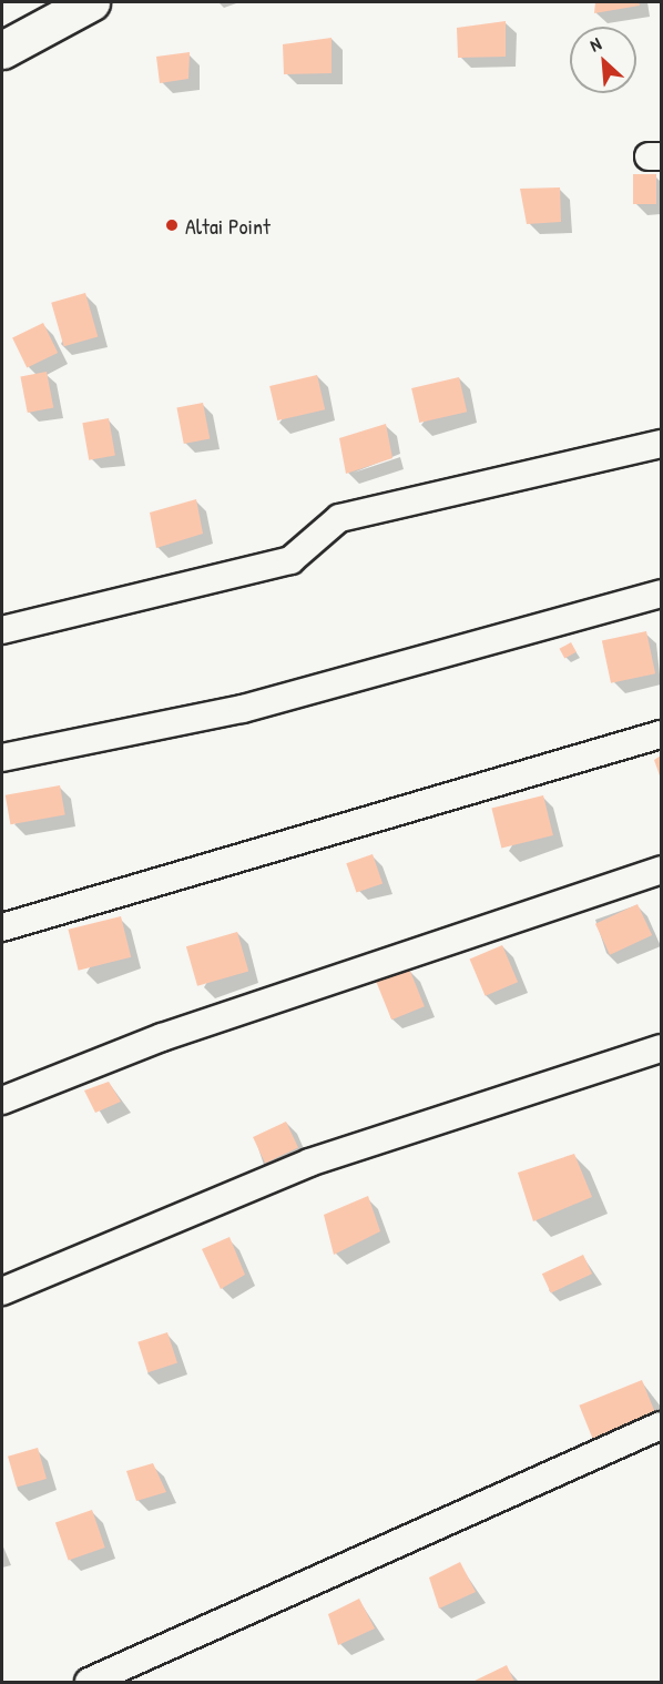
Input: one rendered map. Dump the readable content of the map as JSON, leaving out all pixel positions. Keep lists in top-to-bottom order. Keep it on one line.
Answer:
{"places":["Altai Point"],"north":"top left"}
